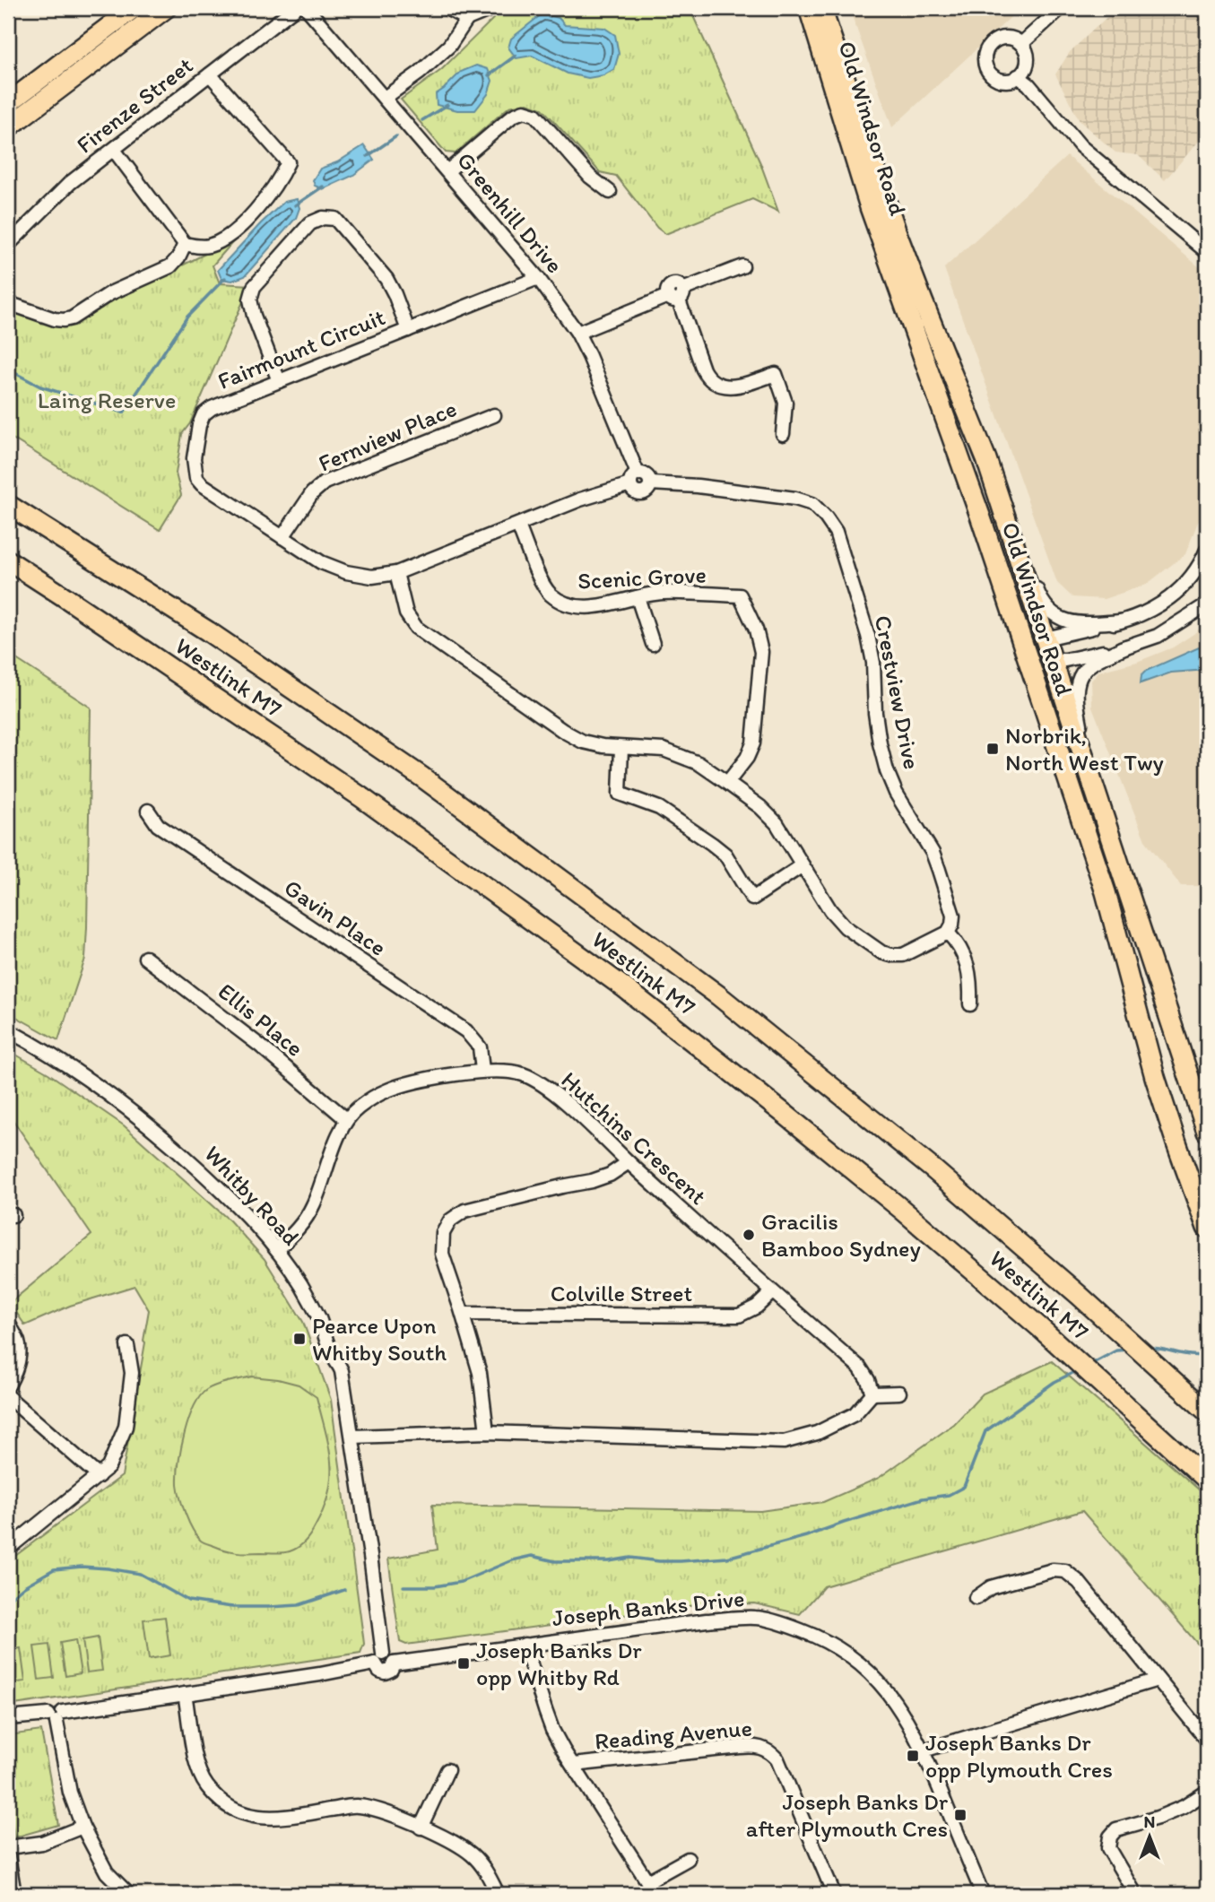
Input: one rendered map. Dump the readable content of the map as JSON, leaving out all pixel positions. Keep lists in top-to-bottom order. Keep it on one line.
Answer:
{"streets":{"highway":["Old Windsor Road","Westlink M7"],"street":["Firenze Street","Greenhill Drive","Fairmount Circuit","Fernview Place","Scenic Grove","Crestview Drive","Gavin Place","Ellis Place","Hutchins Crescent","Whitby Road","Colville Street","Joseph Banks Drive","Reading Avenue"]},"crossings":[["Greenhill Drive","Fairmount Circuit"],["Greenhill Drive","Crestview Drive"],["Fairmount Circuit","Fernview Place"],["Fairmount Circuit","Scenic Grove"],["Fairmount Circuit","Crestview Drive"],["Gavin Place","Hutchins Crescent"],["Ellis Place","Hutchins Crescent"],["Hutchins Crescent","Colville Street"],["Whitby Road","Joseph Banks Drive"]],"parks":["Laing Reserve"],"places":{"transit":["Norbrik, North West Twy","Pearce Upon Whitby South","Joseph Banks Dr opp Whitby Rd","Joseph Banks Dr opp Plymouth Cres","Joseph Banks Dr after Plymouth Cres"],"other":["Gracilis Bamboo Sydney"]},"north":"top"}
